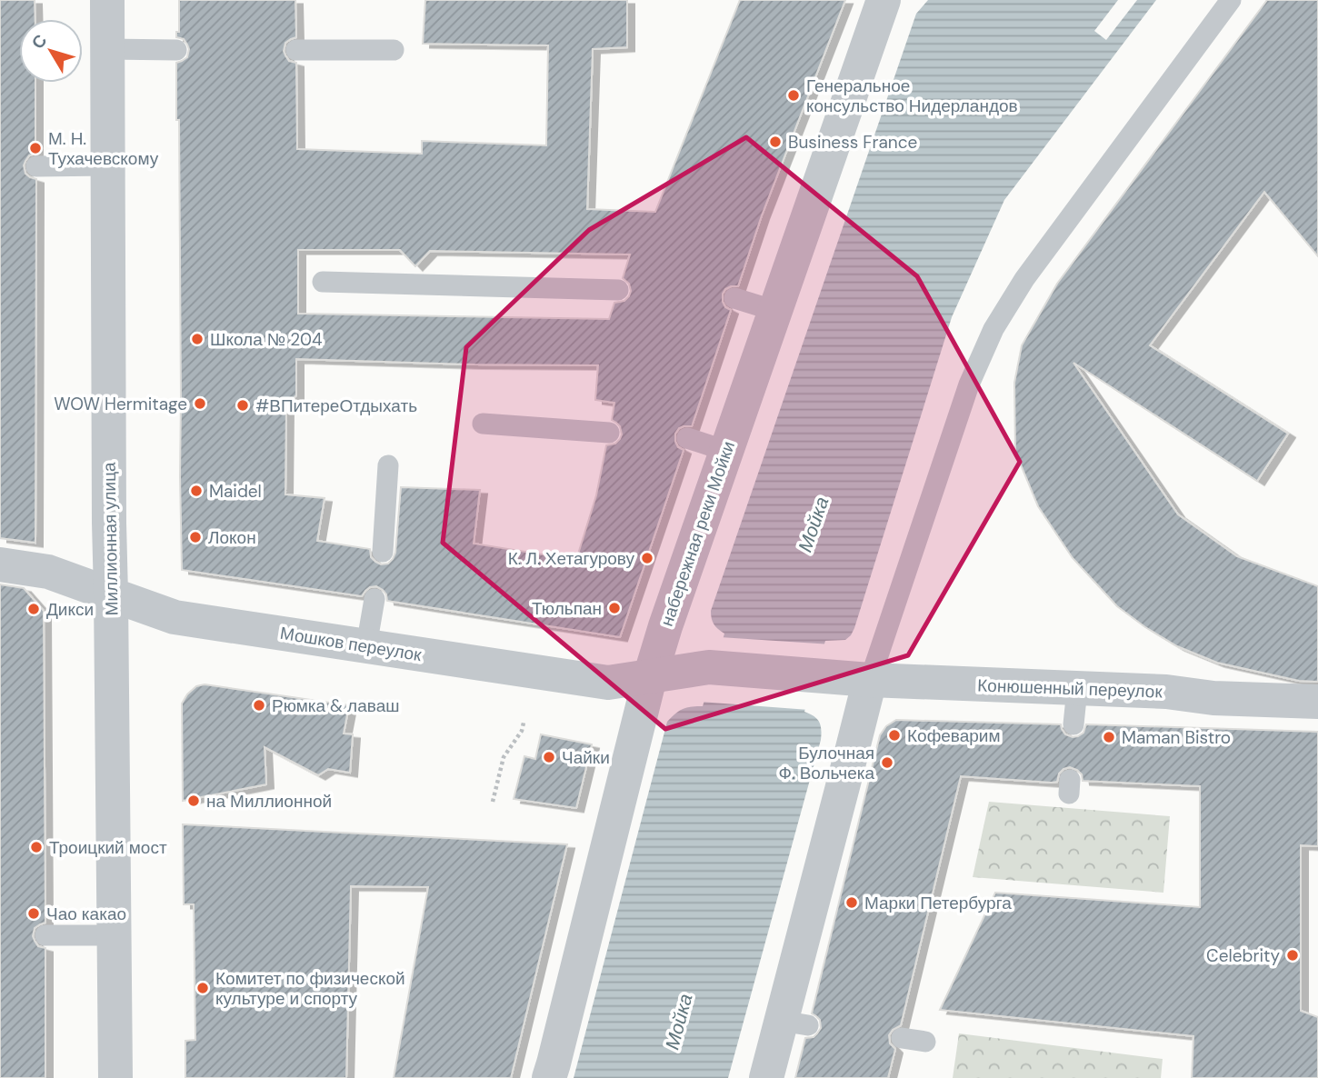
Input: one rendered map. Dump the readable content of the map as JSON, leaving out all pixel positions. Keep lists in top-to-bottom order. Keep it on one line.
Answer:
{"streets":{"street":["набережная реки Мойки","Миллионная улица","Мошков переулок","Конюшенный переулок"]},"crossings":[["набережная реки Мойки","Мошков переулок"],["Миллионная улица","Мошков переулок"],["Мошков переулок","Конюшенный переулок"]],"water":["Мойка"],"places":["Генеральное консульство Нидерландов","Business France","М. Н. Тухачевскому","Школа № 204","WOW Hermitage","#ВПитереОтдыхать","Maidel","Локон","К. Л. Хетагурову","Тюльпан","Дикси","Рюмка & лаваш","Кофеварим","Maman Bistro","Чайки","Булочная Ф. Вольчека","на Миллионной","Троицкий мост","Марки Петербурга","Чао какао","Celebrity","Комитет по физической культуре и спорту"],"north":"top left"}
